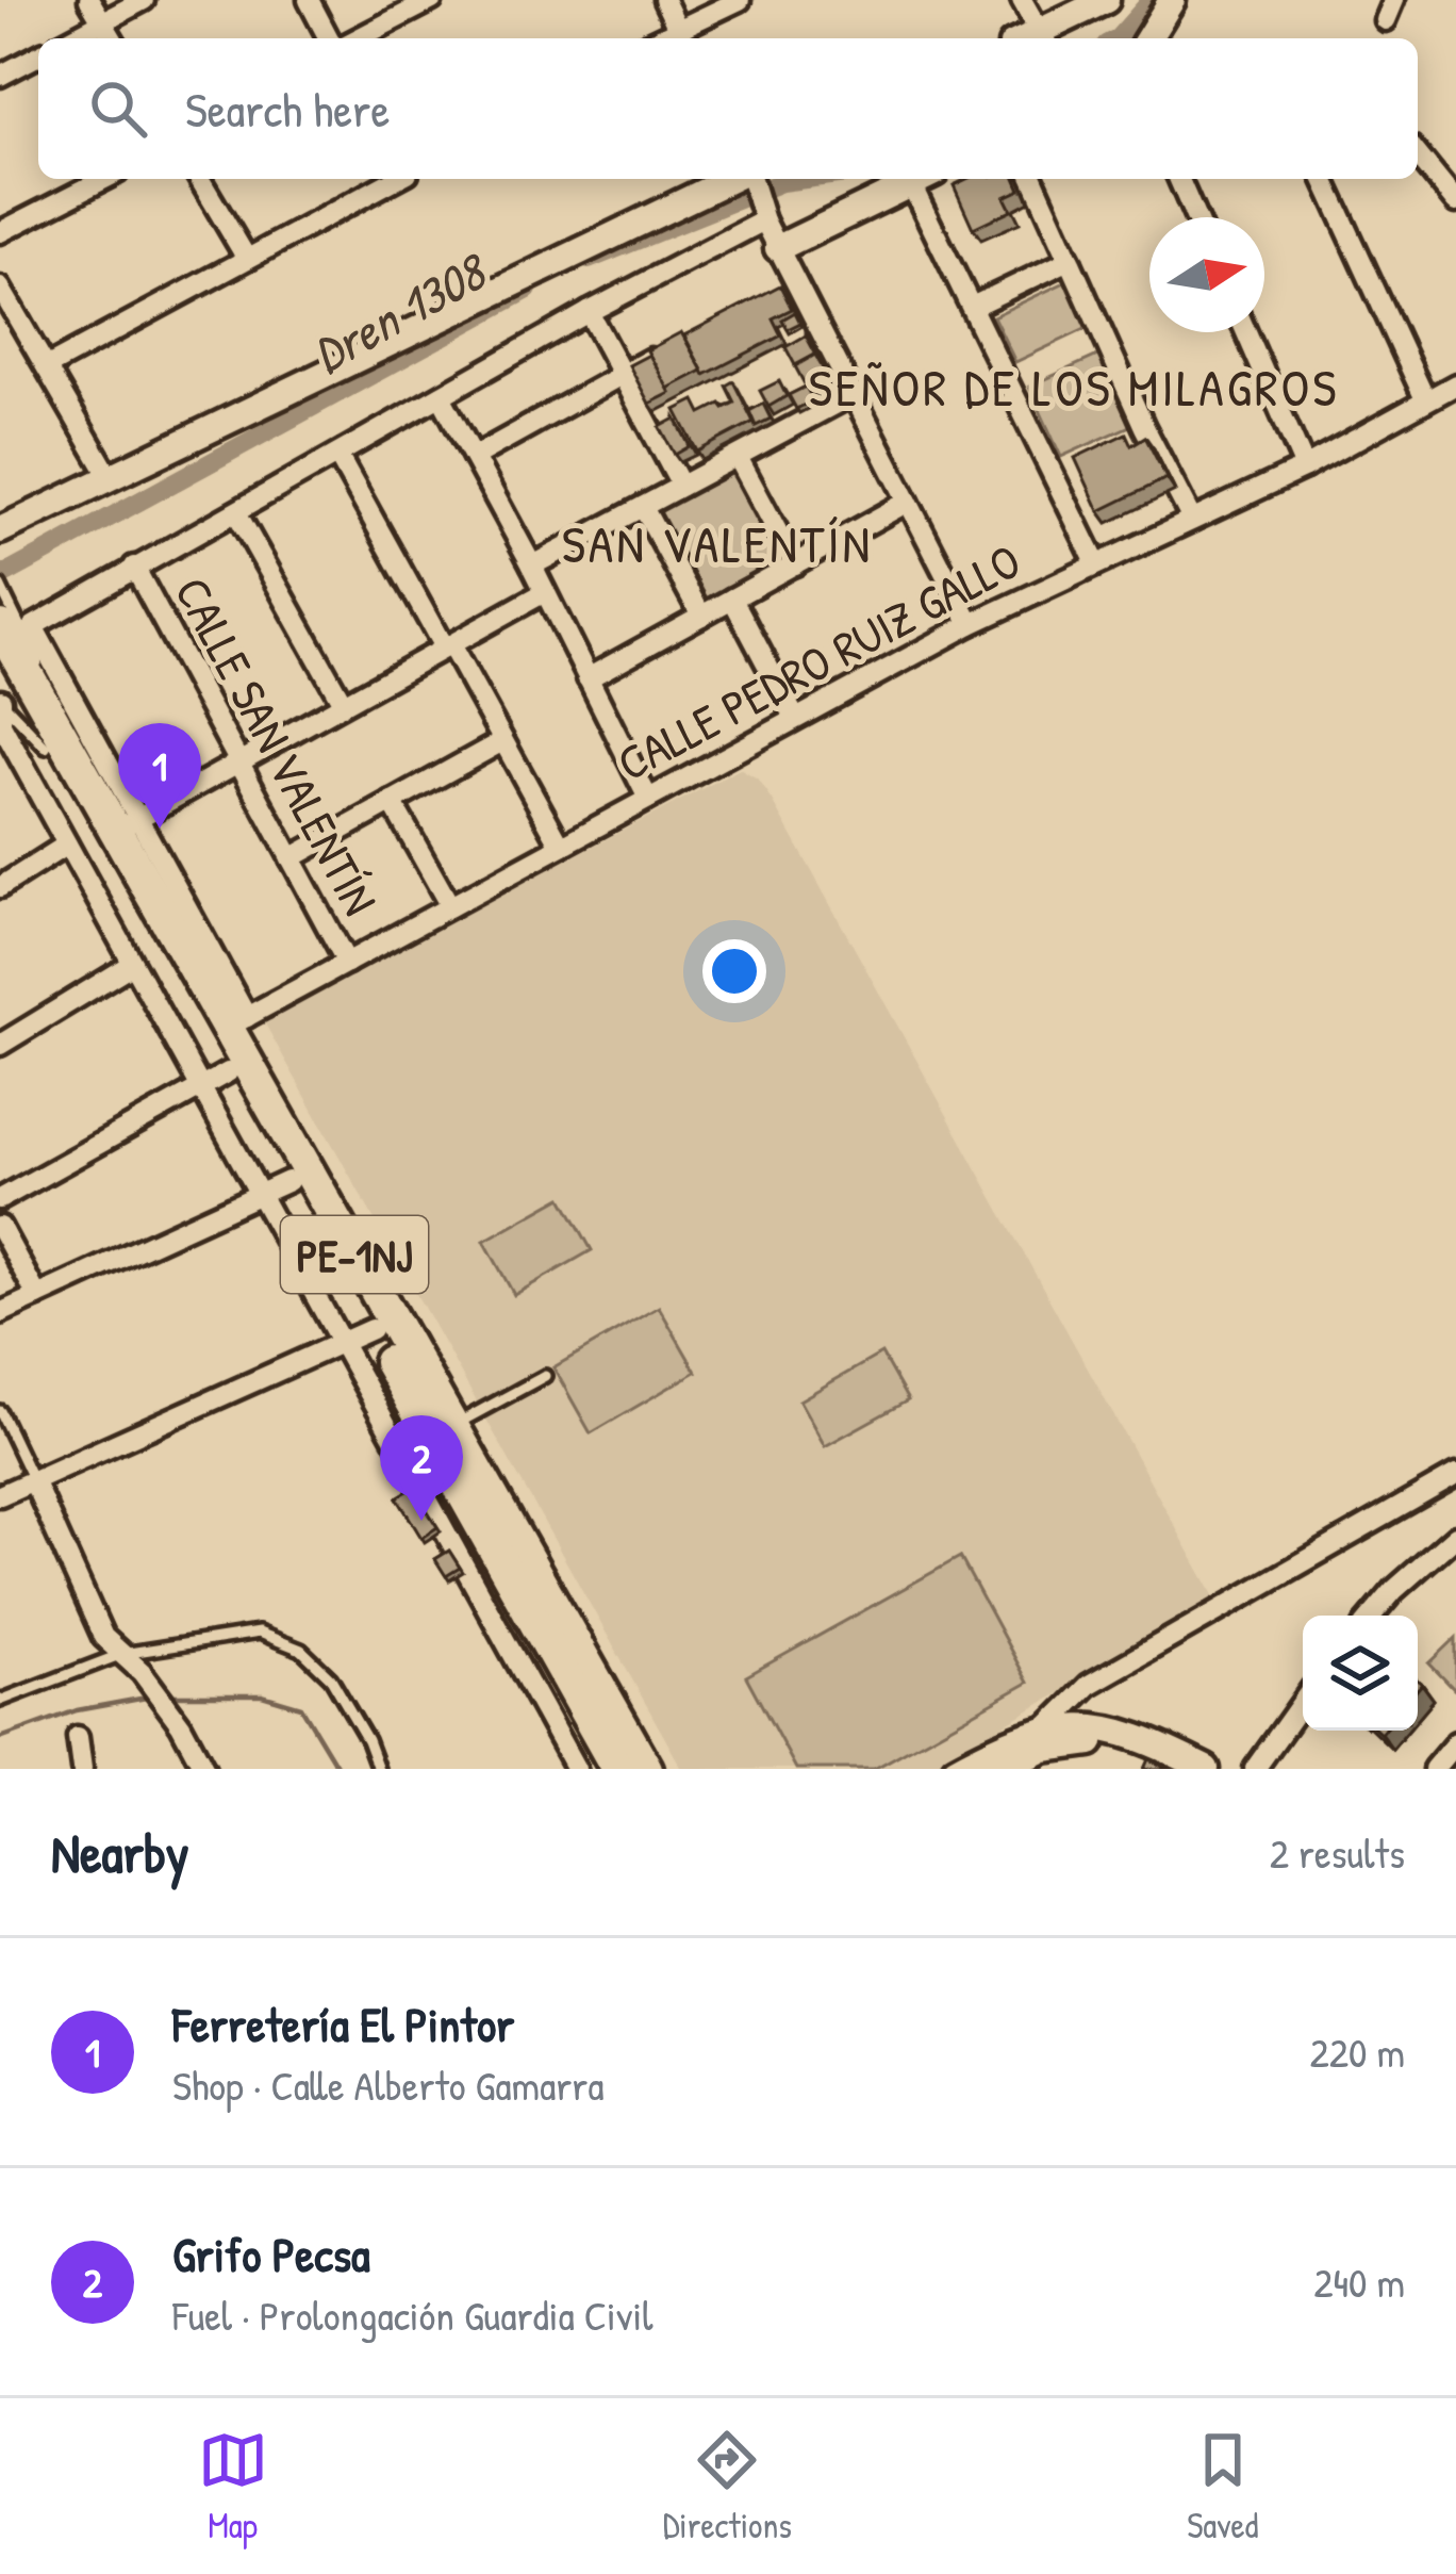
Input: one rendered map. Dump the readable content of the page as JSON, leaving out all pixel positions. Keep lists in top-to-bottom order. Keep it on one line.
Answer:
{"streets":{"highway":["PE-1NJ"],"street":["CALLE PEDRO RUIZ GALLO","CALLE SAN VALENTÍN"]},"crossings":[["CALLE PEDRO RUIZ GALLO","CALLE SAN VALENTÍN"],["CALLE PEDRO RUIZ GALLO","PE-1NJ"]],"districts":["SEÑOR DE LOS MILAGROS","SAN VALENTÍN"],"water":["Dren 1308"],"north":"right","page":{"search":"Search here","pins":["1","2"],"heading":["Nearby","2 results"],"list":[{"mark":"1","name":"Ferretería El Pintor","note":"Shop · Calle Alberto Gamarra","value":"220 m"},{"mark":"2","name":"Grifo Pecsa","note":"Fuel · Prolongación Guardia Civil","value":"240 m"}],"nav":["Map","Directions","Saved"]}}
